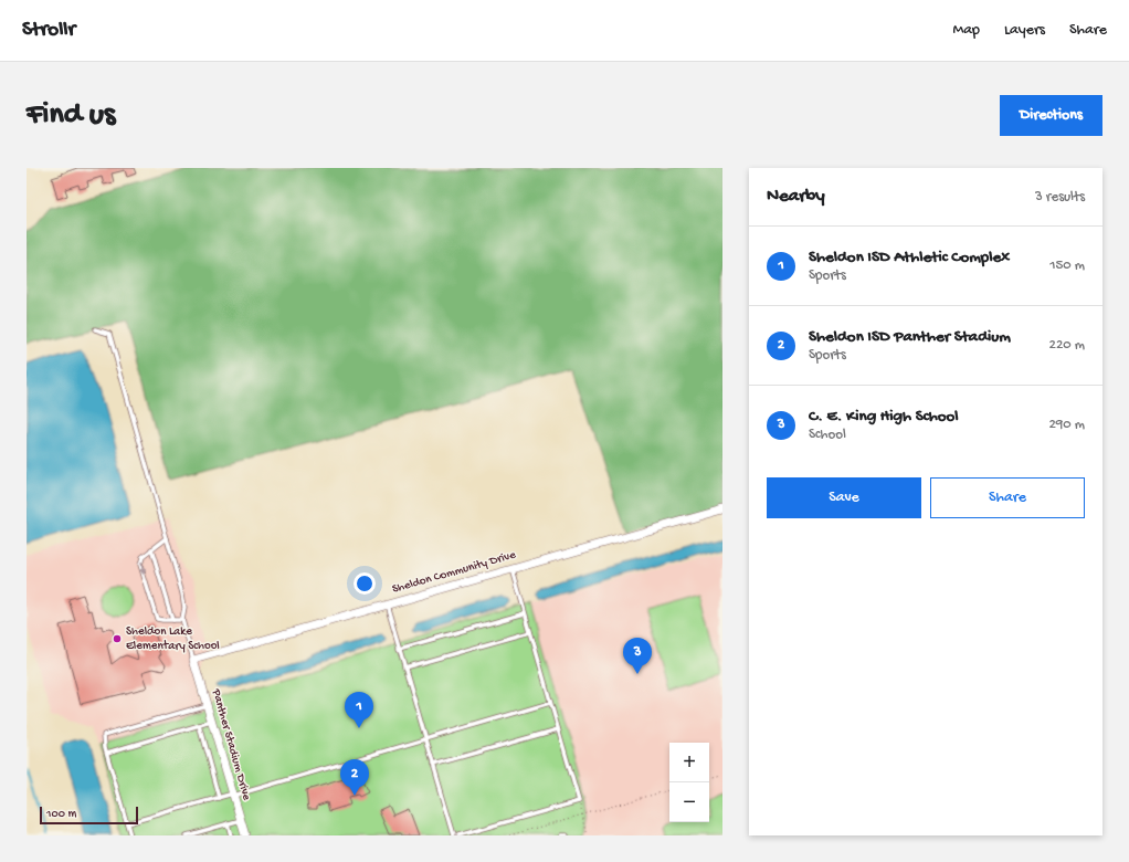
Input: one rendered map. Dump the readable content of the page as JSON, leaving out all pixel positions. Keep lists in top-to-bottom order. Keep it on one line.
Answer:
{"streets":{"street":["Sheldon Community Drive","Panther Stadium Drive"]},"crossings":[["Sheldon Community Drive","Panther Stadium Drive"]],"places":["Sheldon Lake Elementary School"],"scale_bar":"100 m","page":{"header":"Strollr","nav":["Map","Layers","Share"],"buttons":["Directions",["Save","Share"]],"title":"Find us","heading":["Nearby","3 results"],"list":[{"mark":"1","name":"Sheldon ISD Athletic Complex","note":"Sports","value":"150 m"},{"mark":"2","name":"Sheldon ISD Panther Stadium","note":"Sports","value":"220 m"},{"mark":"3","name":"C. E. King High School","note":"School","value":"290 m"}],"pins":["3","1","2"],"map_buttons":["+","−"],"scale":"100 m"}}
